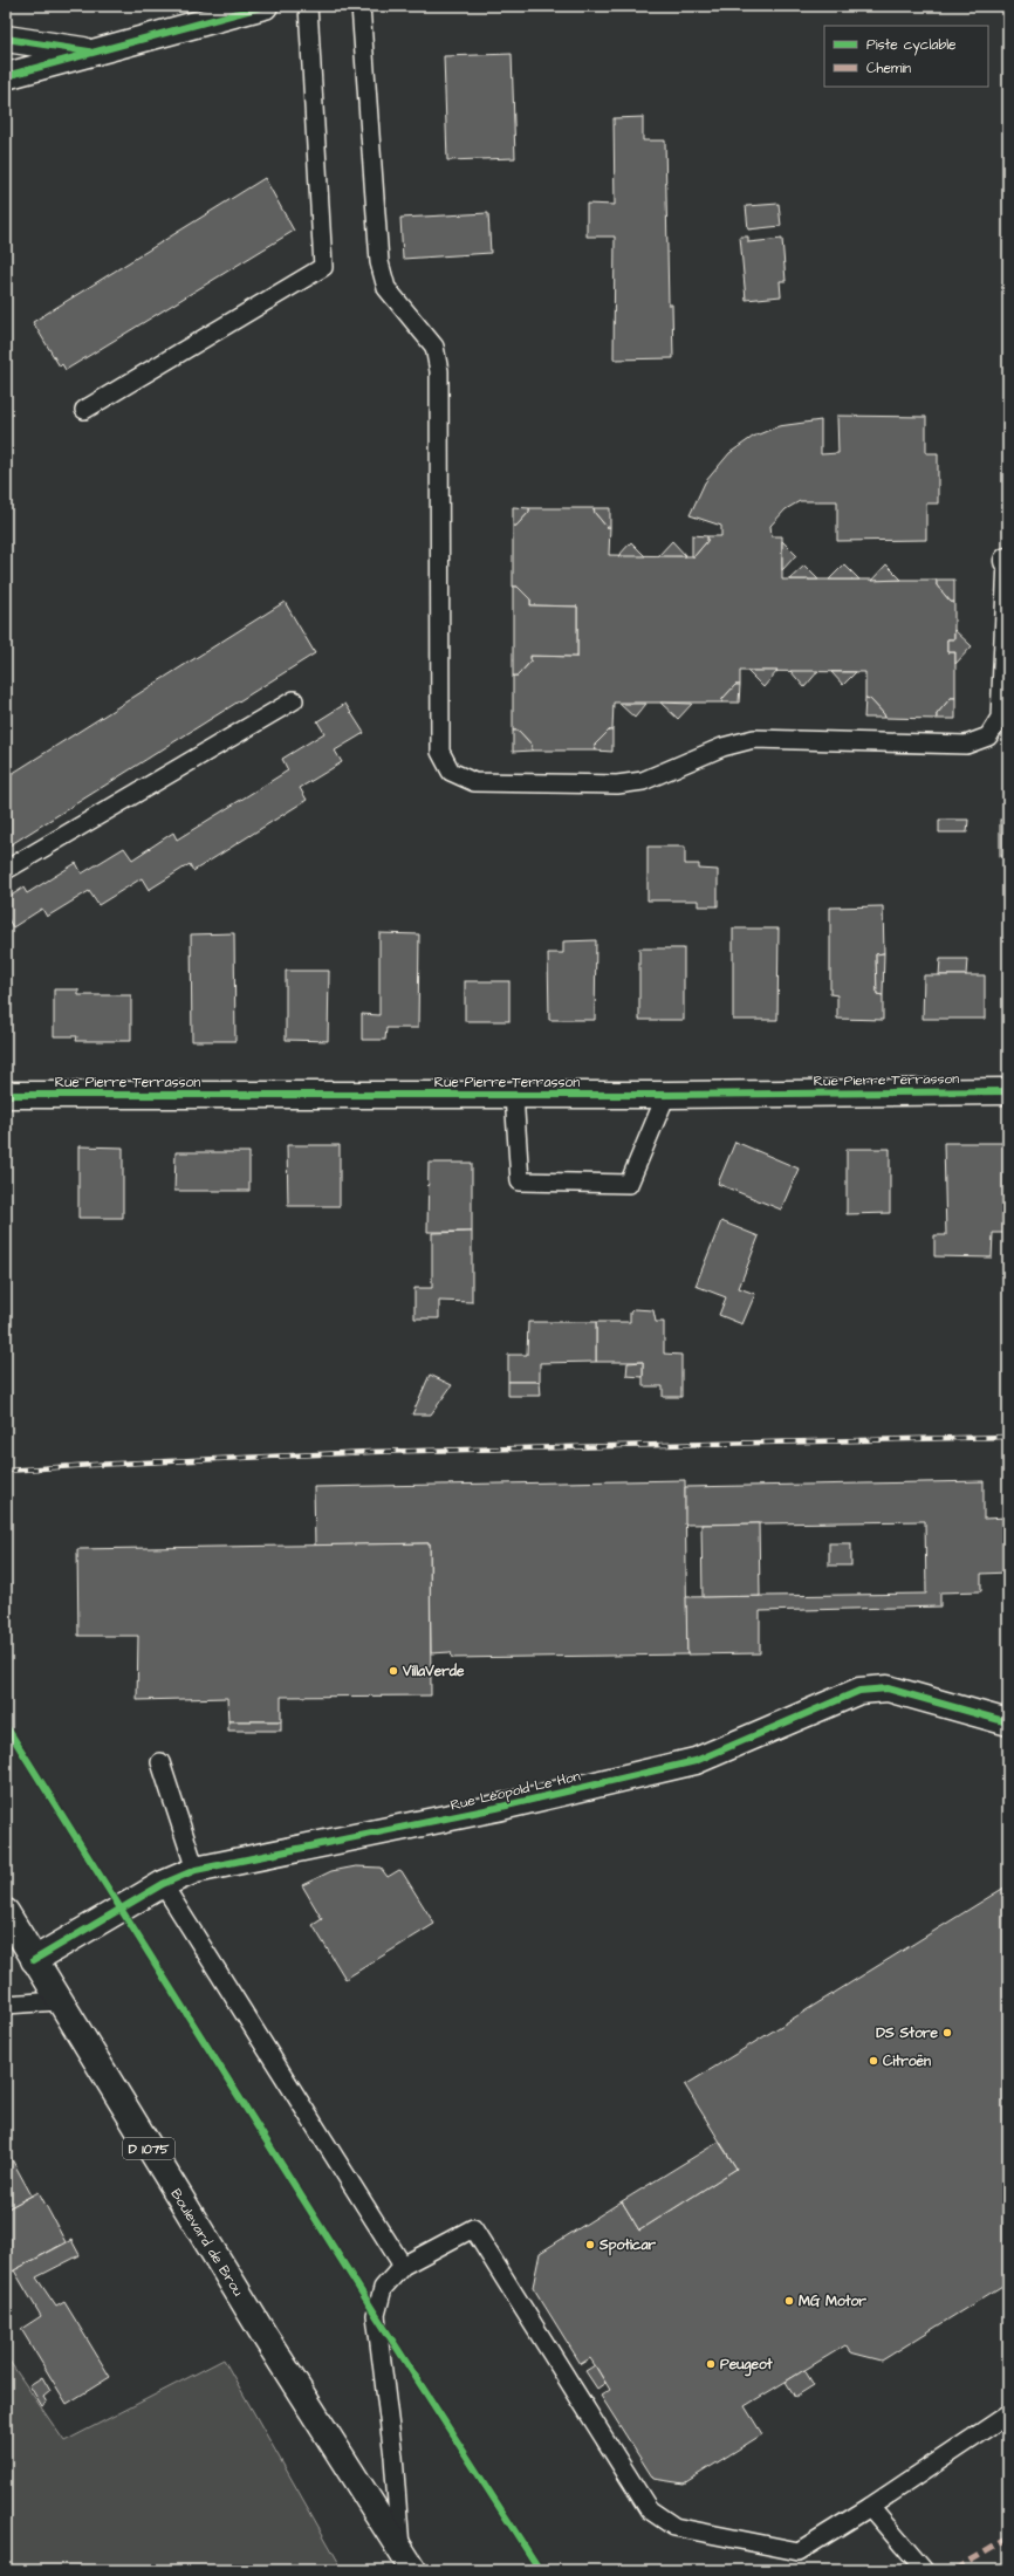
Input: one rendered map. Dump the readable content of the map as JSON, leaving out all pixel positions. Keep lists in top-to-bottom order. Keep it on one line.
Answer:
{"streets":{"street":["Rue Pierre Terrasson","Rue Léopold Le Hon","D 1075","Boulevard de Brou"]},"crossings":[["Rue Léopold Le Hon","Boulevard de Brou"]],"places":["VillaVerde","DS Store","Citroën","Spoticar","MG Motor","Peugeot"],"legend":["Piste cyclable","Chemin"]}
